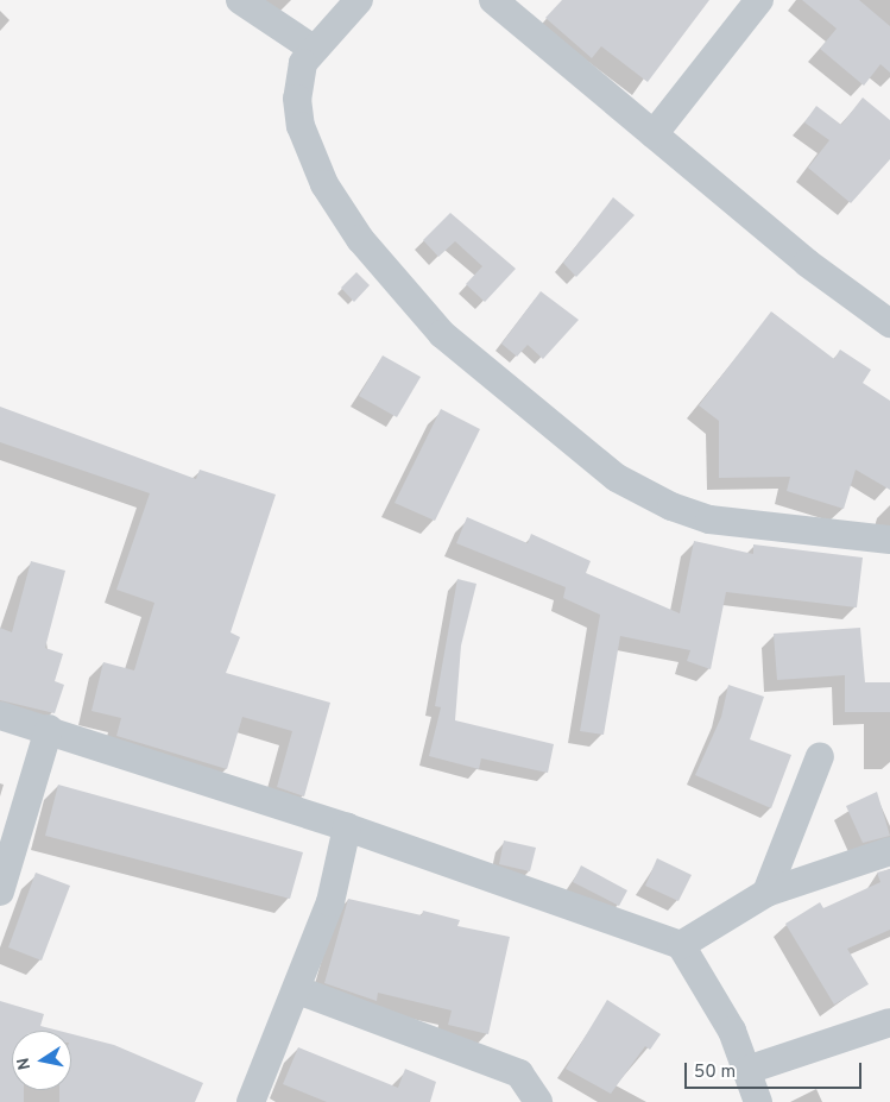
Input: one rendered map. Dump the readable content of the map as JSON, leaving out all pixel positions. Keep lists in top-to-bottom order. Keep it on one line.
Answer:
{"scale_bar":"50 m","north":"left"}
